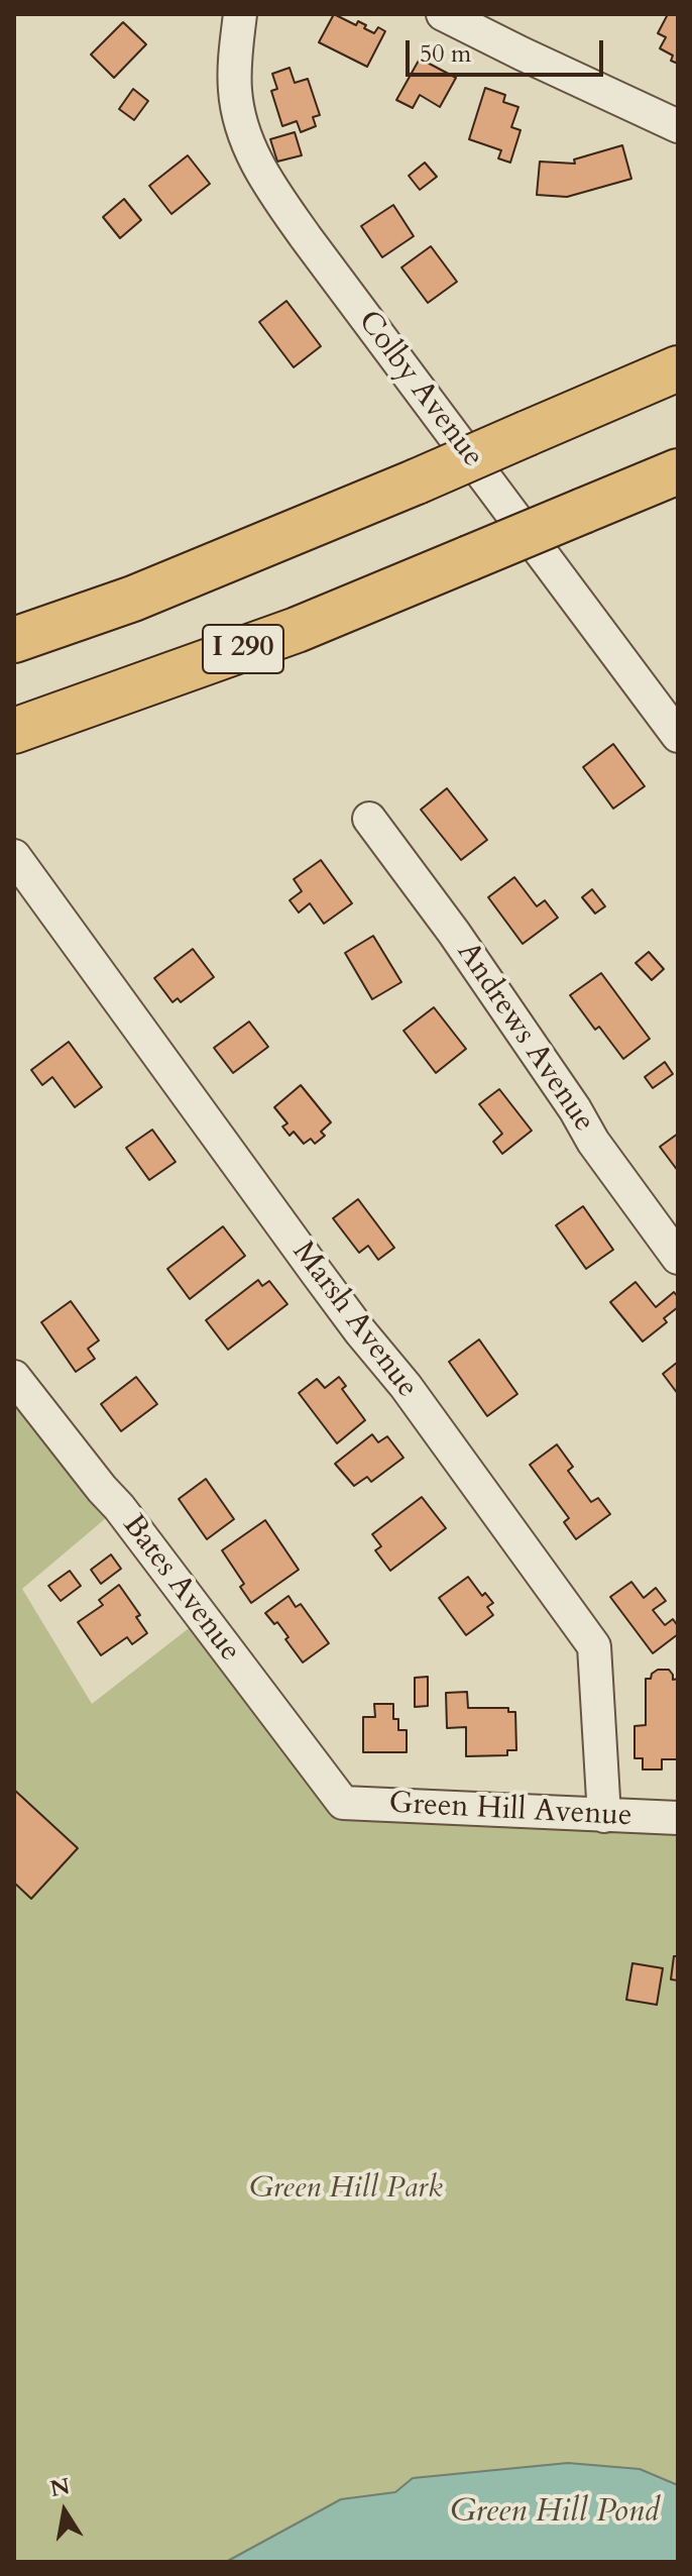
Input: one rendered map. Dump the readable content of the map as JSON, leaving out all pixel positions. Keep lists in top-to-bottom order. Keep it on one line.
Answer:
{"streets":{"highway":["I 290"],"street":["Colby Avenue","Andrews Avenue","Marsh Avenue","Bates Avenue","Green Hill Avenue"]},"crossings":[["Marsh Avenue","Green Hill Avenue"],["Bates Avenue","Green Hill Avenue"]],"water":["Green Hill Pond"],"parks":["Green Hill Park"],"scale_bar":"50 m","north":"top"}
